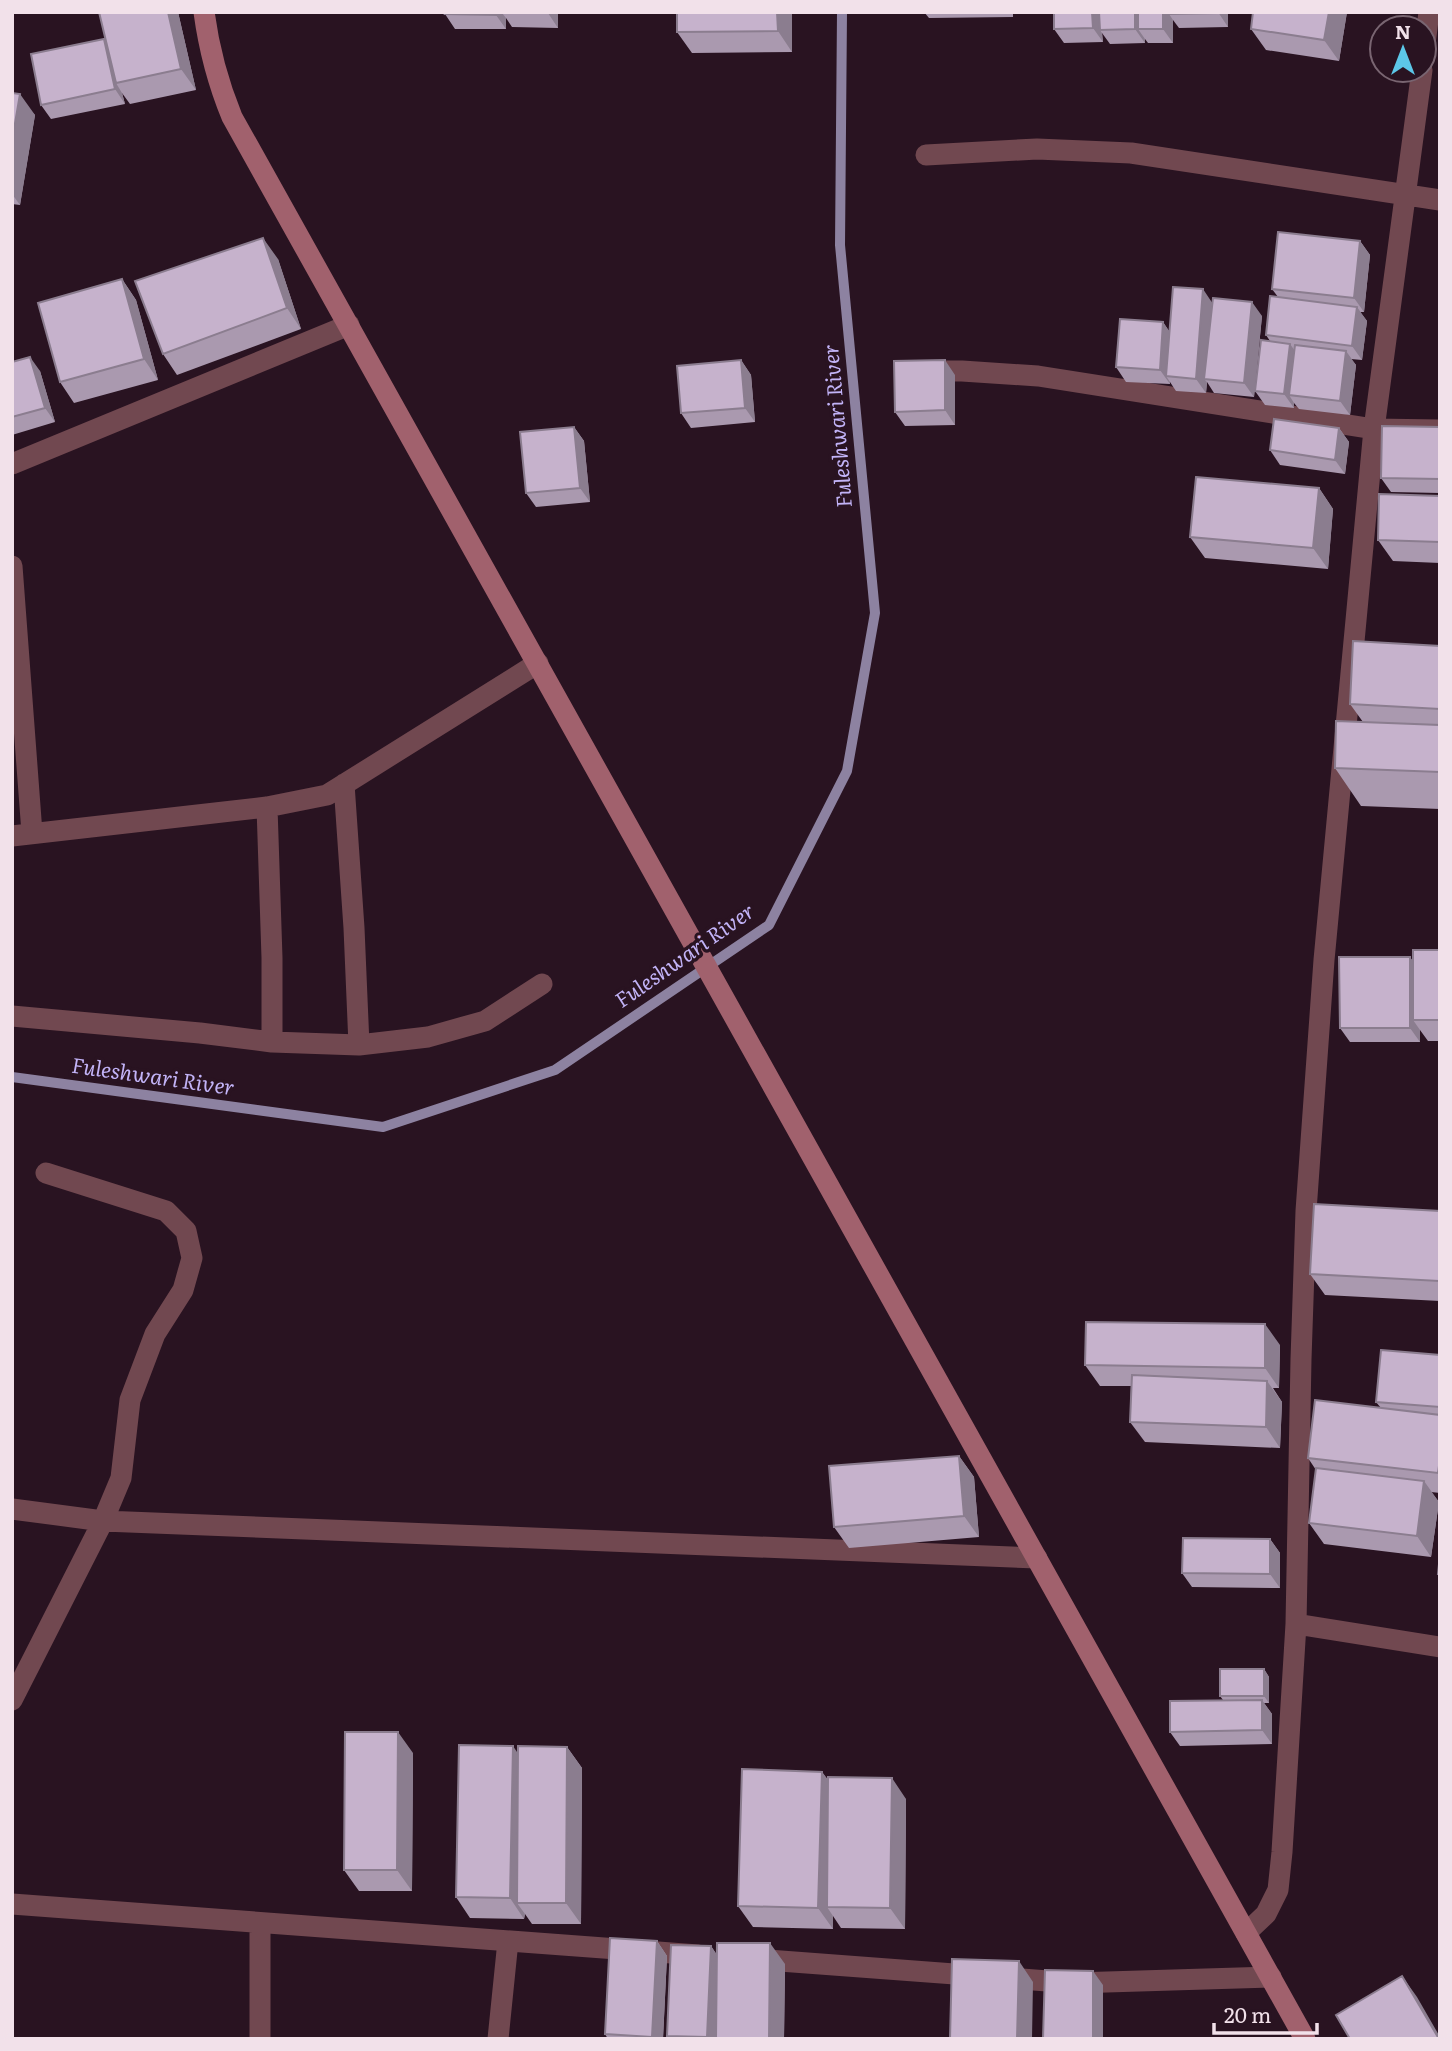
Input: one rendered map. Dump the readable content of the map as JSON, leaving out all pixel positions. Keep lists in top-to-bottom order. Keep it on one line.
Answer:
{"water":["Fuleshwari River"],"scale_bar":"20 m","north":"top"}
